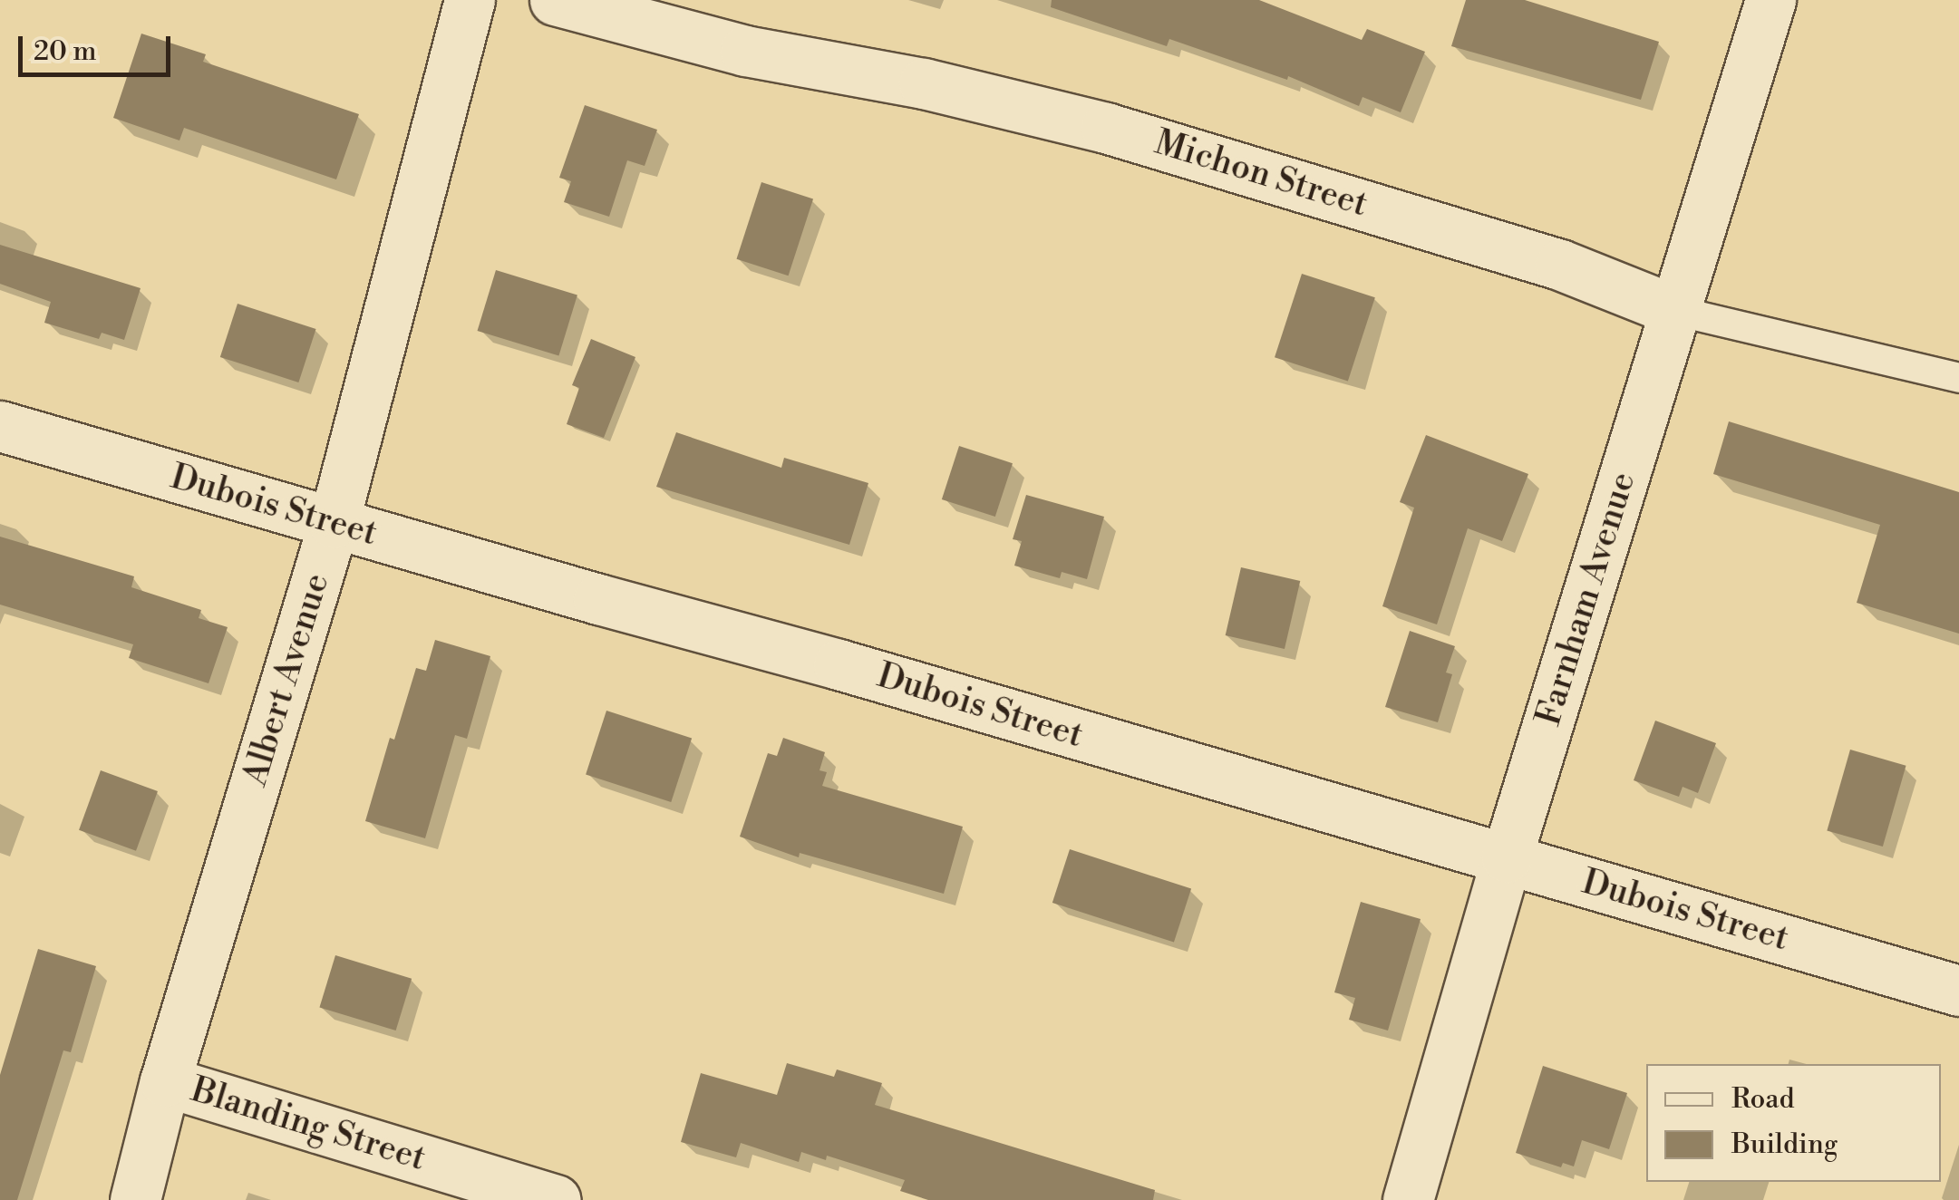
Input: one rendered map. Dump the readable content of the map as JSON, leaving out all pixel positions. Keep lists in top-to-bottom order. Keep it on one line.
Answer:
{"streets":{"street":["Michon Street","Dubois Street","Farnham Avenue","Albert Avenue","Blanding Street"]},"crossings":[["Michon Street","Farnham Avenue"],["Dubois Street","Farnham Avenue"],["Dubois Street","Albert Avenue"],["Albert Avenue","Blanding Street"]],"legend":["Road","Building"],"scale_bar":"20 m"}
